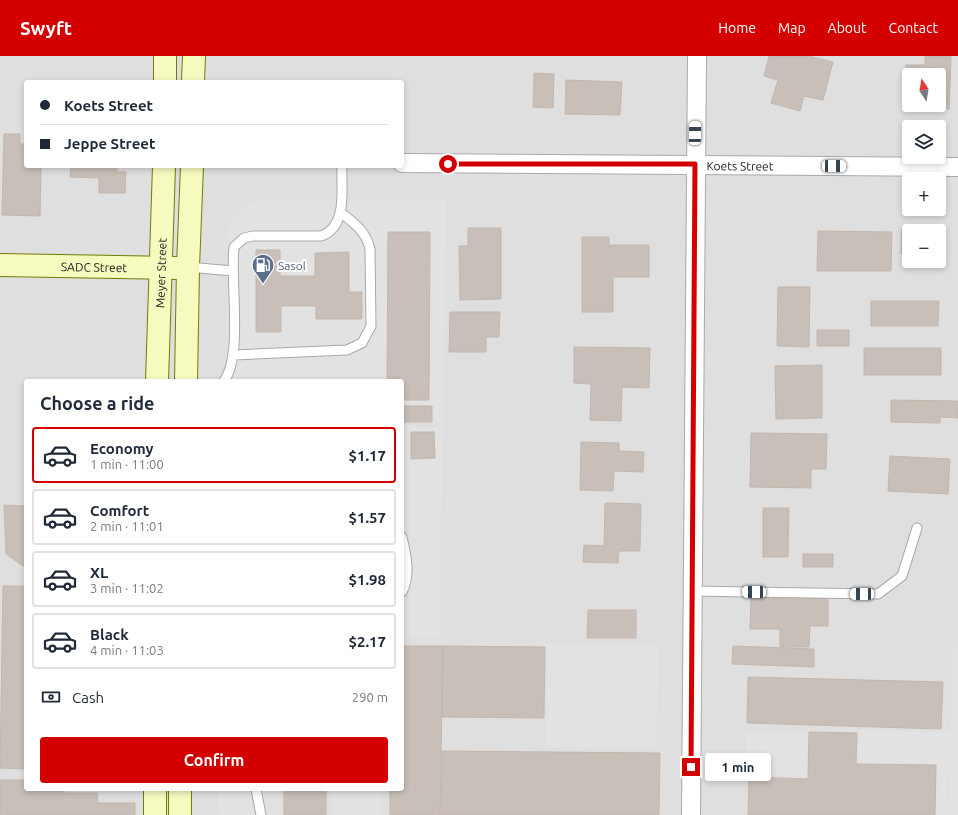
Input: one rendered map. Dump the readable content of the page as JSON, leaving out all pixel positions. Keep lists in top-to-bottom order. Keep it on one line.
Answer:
{"streets":{"main road":["SADC Street","Meyer Street"],"street":["Koets Street"]},"crossings":[["SADC Street","Meyer Street"]],"places":{"fuel station":["Sasol"]},"north":"top","page":{"header":"Swyft","nav":["Home","Map","About","Contact"],"map_buttons":["+","−"],"banner":["Koets Street","Jeppe Street"],"heading":"Choose a ride","list":[{"name":"Economy","note":"1 min · 11:00","value":"$1.17"},{"name":"Comfort","note":"2 min · 11:01","value":"$1.57"},{"name":"XL","note":"3 min · 11:02","value":"$1.98"},{"name":"Black","note":"4 min · 11:03","value":"$2.17"}],"pay":["Cash","290 m"],"buttons":"Confirm","bubble":"1 min"}}
